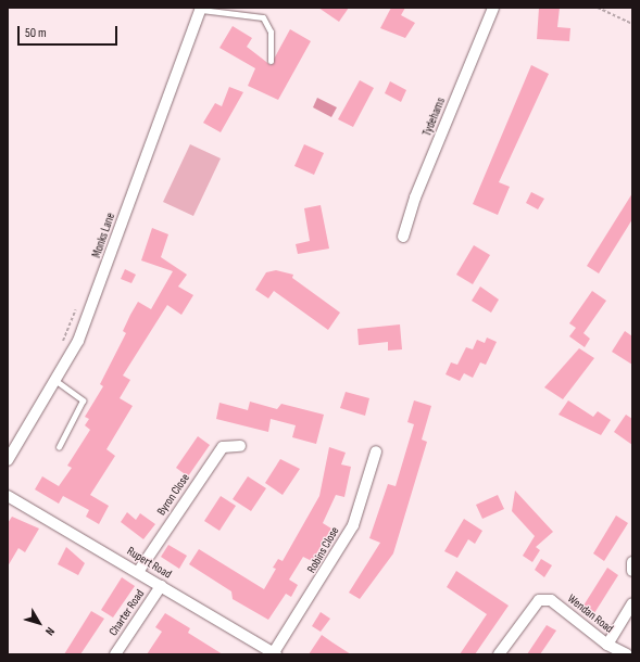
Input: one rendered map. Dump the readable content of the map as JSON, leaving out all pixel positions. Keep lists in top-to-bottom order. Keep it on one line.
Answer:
{"streets":{"street":["Tydehams","Monks Lane","Byron Close","Robins Close","Rupert Road","Charter Road","Wendan Road"]},"crossings":[["Byron Close","Rupert Road"],["Robins Close","Rupert Road"],["Rupert Road","Charter Road"]],"scale_bar":"50 m","north":"bottom right"}
